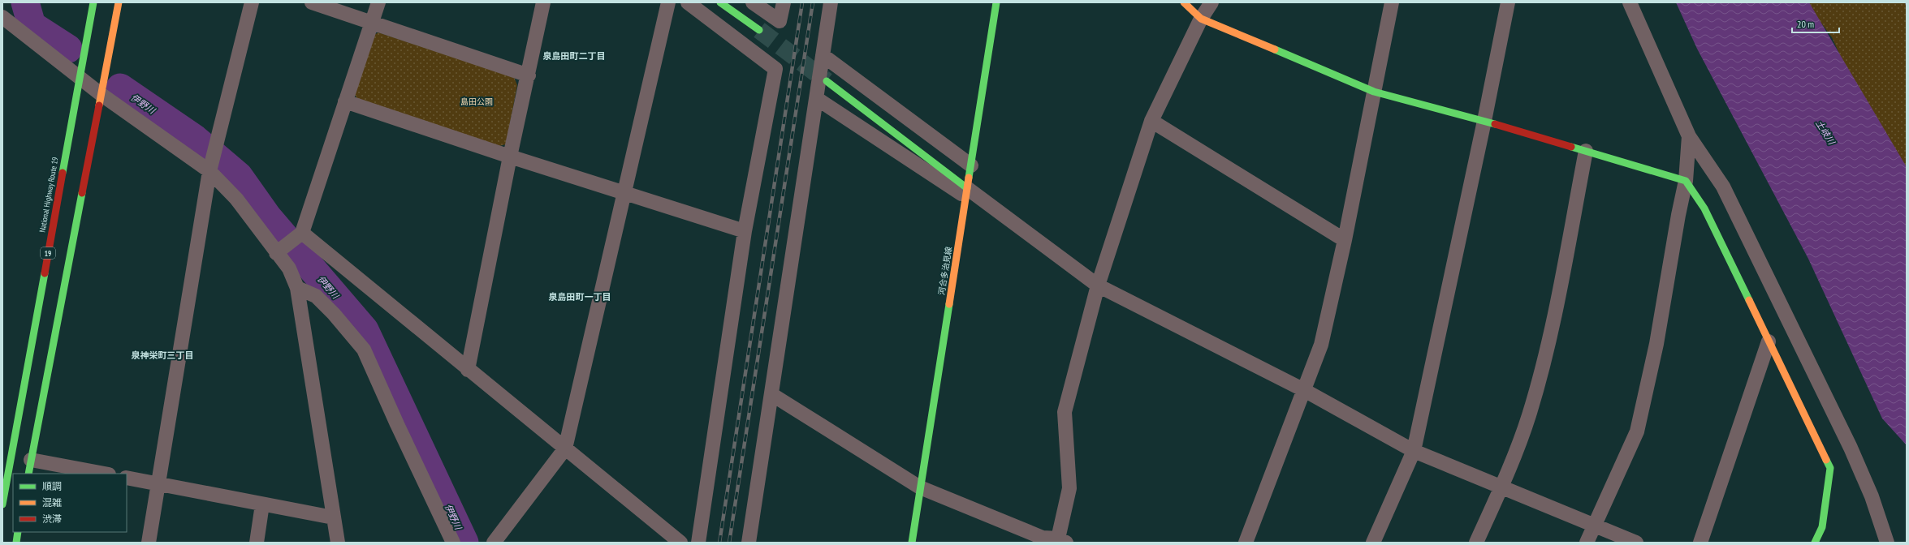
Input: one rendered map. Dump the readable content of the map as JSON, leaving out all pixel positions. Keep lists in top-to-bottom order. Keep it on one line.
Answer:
{"streets":{"main road":["National Highway Route 19","19","河合多治見線"]},"districts":["泉島田町二丁目","泉島田町一丁目","泉神栄町三丁目"],"water":["伊野川","土岐川"],"parks":["島田公園"],"legend":["順調","混雑","渋滞"],"scale_bar":"20 m"}
